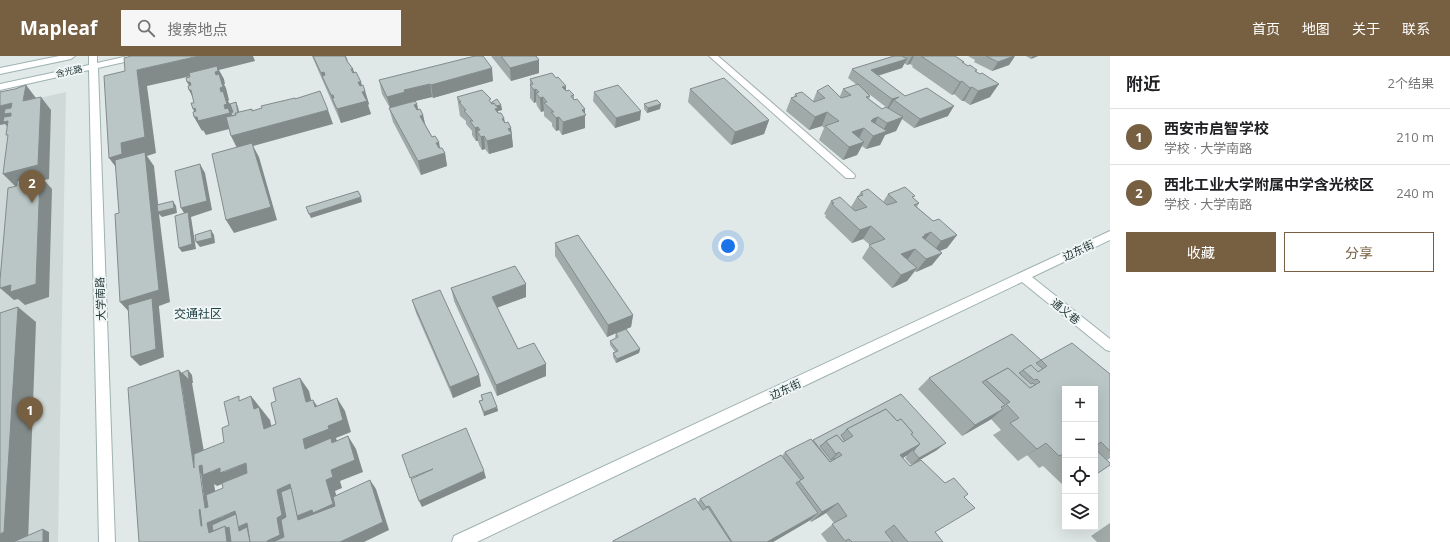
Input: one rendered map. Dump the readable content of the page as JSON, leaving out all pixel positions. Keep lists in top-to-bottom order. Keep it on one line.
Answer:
{"streets":{"street":["含光路","边东街","大学南路","通义巷"]},"crossings":[["含光路","大学南路"],["边东街","通义巷"]],"districts":["交通社区"],"page":{"header":"Mapleaf","search":"搜索地点","nav":["首页","地图","关于","联系"],"heading":["附近","2个结果"],"list":[{"mark":"1","name":"西安市启智学校","note":"学校 · 大学南路","value":"210 m"},{"mark":"2","name":"西北工业大学附属中学含光校区","note":"学校 · 大学南路","value":"240 m"}],"pins":["2","1"],"buttons":["收藏","分享"],"map_buttons":["+","−"]}}
